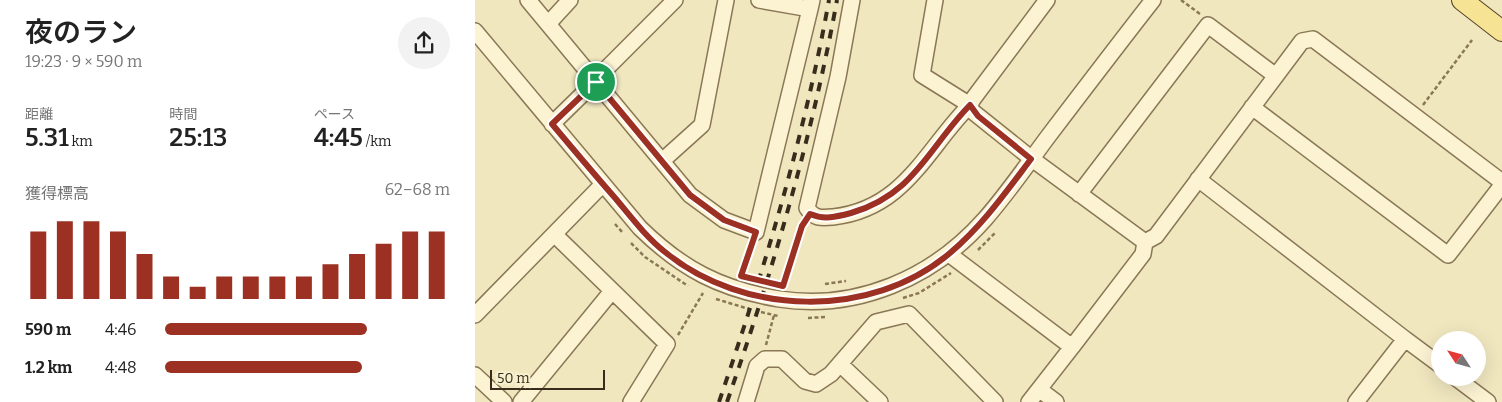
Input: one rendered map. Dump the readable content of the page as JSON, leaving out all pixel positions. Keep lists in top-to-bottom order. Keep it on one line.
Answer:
{"scale_bar":"50 m","north":"top left","page":{"heading":["夜のラン","19:23 · 9 × 590 m"],"stats":[["距離","5.31 km"],["時間","25:13"],["ペース","4:45 /km"]],"chart":["獲得標高","62–68 m"],"list":[{"name":"590 m","note":"4:46"},{"name":"1.2 km","note":"4:48"}],"scale":"50 m"}}
